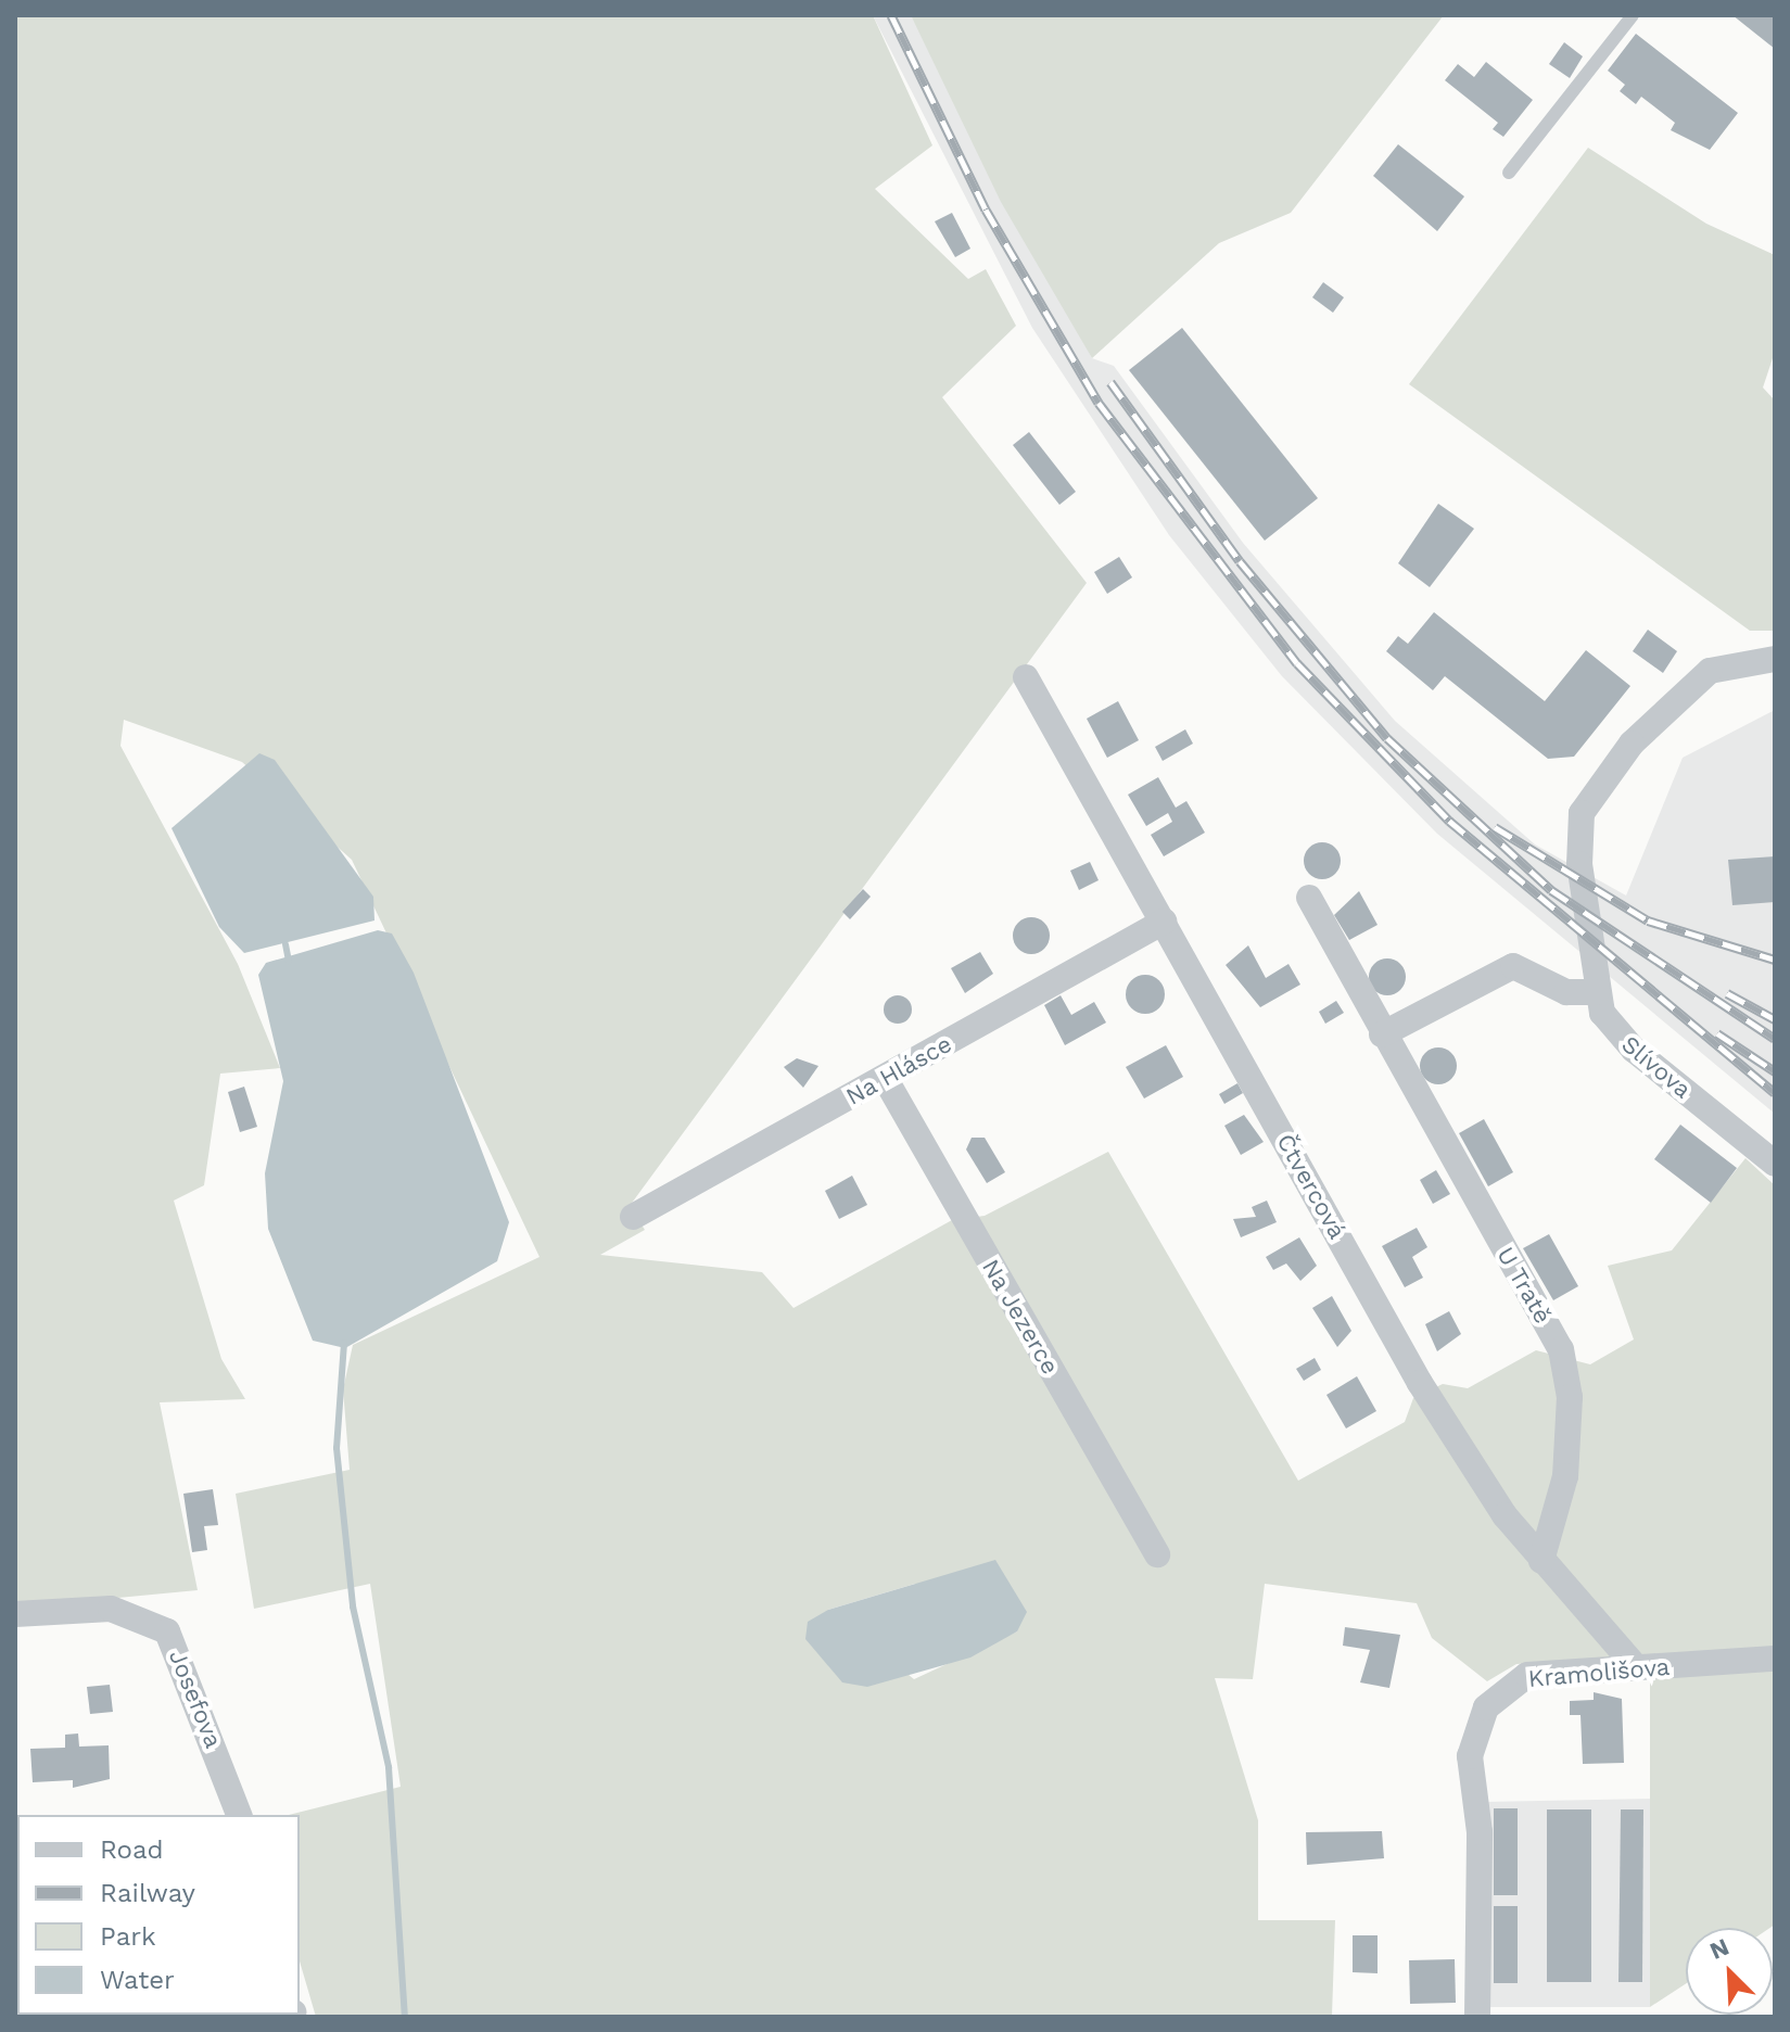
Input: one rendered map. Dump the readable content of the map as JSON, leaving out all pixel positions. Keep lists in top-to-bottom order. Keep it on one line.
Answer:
{"streets":{"street":["Slívova","Na Hlásce","Čtvercová","U Tratě","Na Jezerce","Kramolišova","Josefova"]},"crossings":[["Na Hlásce","Čtvercová"],["Na Hlásce","Na Jezerce"],["Čtvercová","U Tratě"],["Čtvercová","Kramolišova"]],"legend":["Road","Railway","Park","Water"],"north":"top left"}
